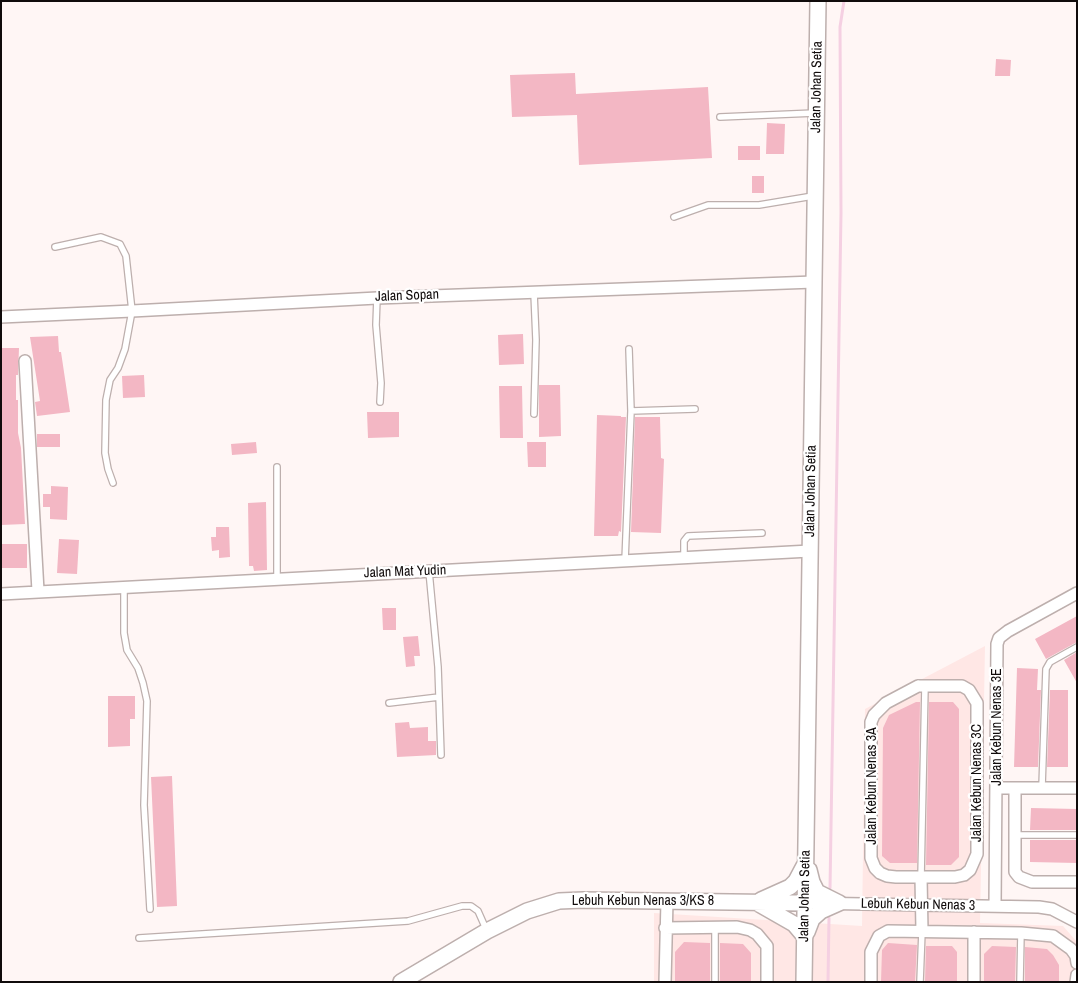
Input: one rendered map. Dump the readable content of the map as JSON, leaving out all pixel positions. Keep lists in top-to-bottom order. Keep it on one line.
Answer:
{"streets":{"main road":["Jalan Johan Setia","Lebuh Kebun Nenas 3/KS 8","Lebuh Kebun Nenas 3"],"street":["Jalan Sopan","Jalan Mat Yudin","Jalan Kebun Nenas 3E","Jalan Kebun Nenas 3C","Jalan Kebun Nenas 3A"]},"crossings":[["Jalan Johan Setia","Jalan Sopan"],["Jalan Johan Setia","Jalan Mat Yudin"],["Jalan Johan Setia","Lebuh Kebun Nenas 3"],["Jalan Kebun Nenas 3E","Lebuh Kebun Nenas 3"],["Jalan Kebun Nenas 3C","Jalan Kebun Nenas 3A"],["Lebuh Kebun Nenas 3/KS 8","Lebuh Kebun Nenas 3"]]}
